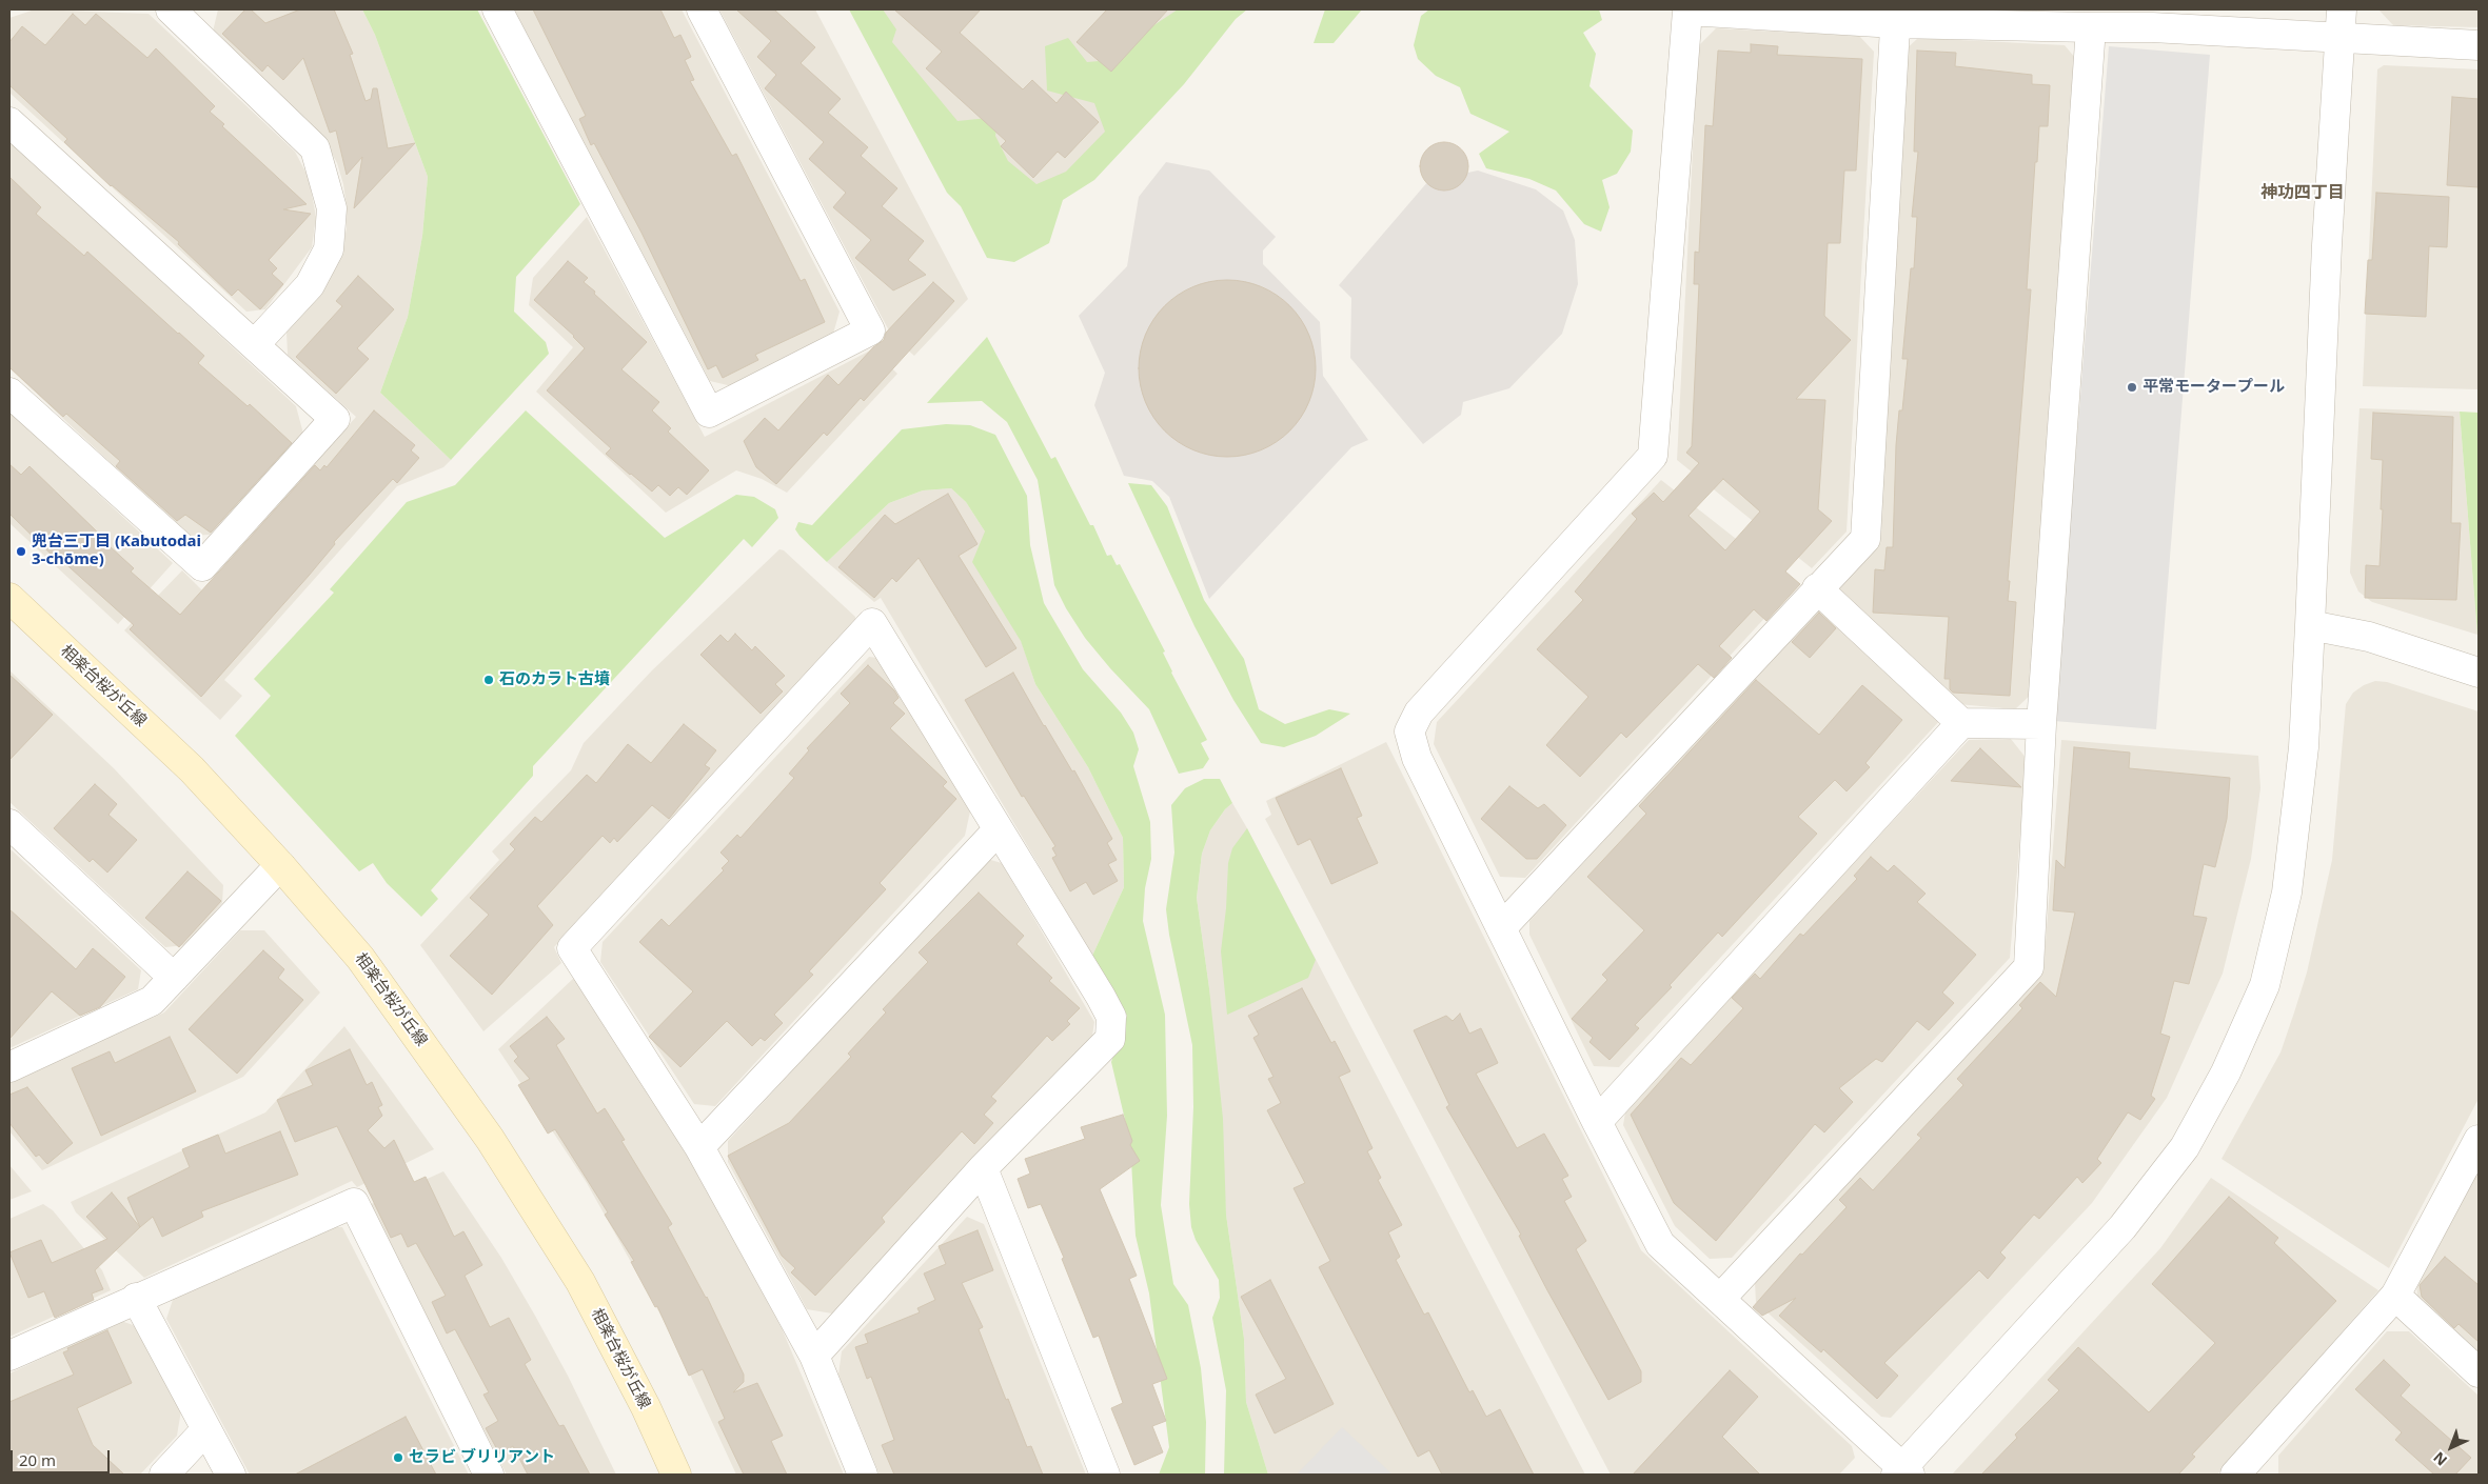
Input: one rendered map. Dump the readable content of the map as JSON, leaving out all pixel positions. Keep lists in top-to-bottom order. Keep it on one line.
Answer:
{"streets":{"main road":["相楽台桜が丘線"]},"districts":["神功四丁目"],"places":["平常モータープール","兜台三丁目 (Kabutodai 3-chōme)","石のカラト古墳","セラビ ブリリアント"],"scale_bar":"20 m","north":"bottom left"}
